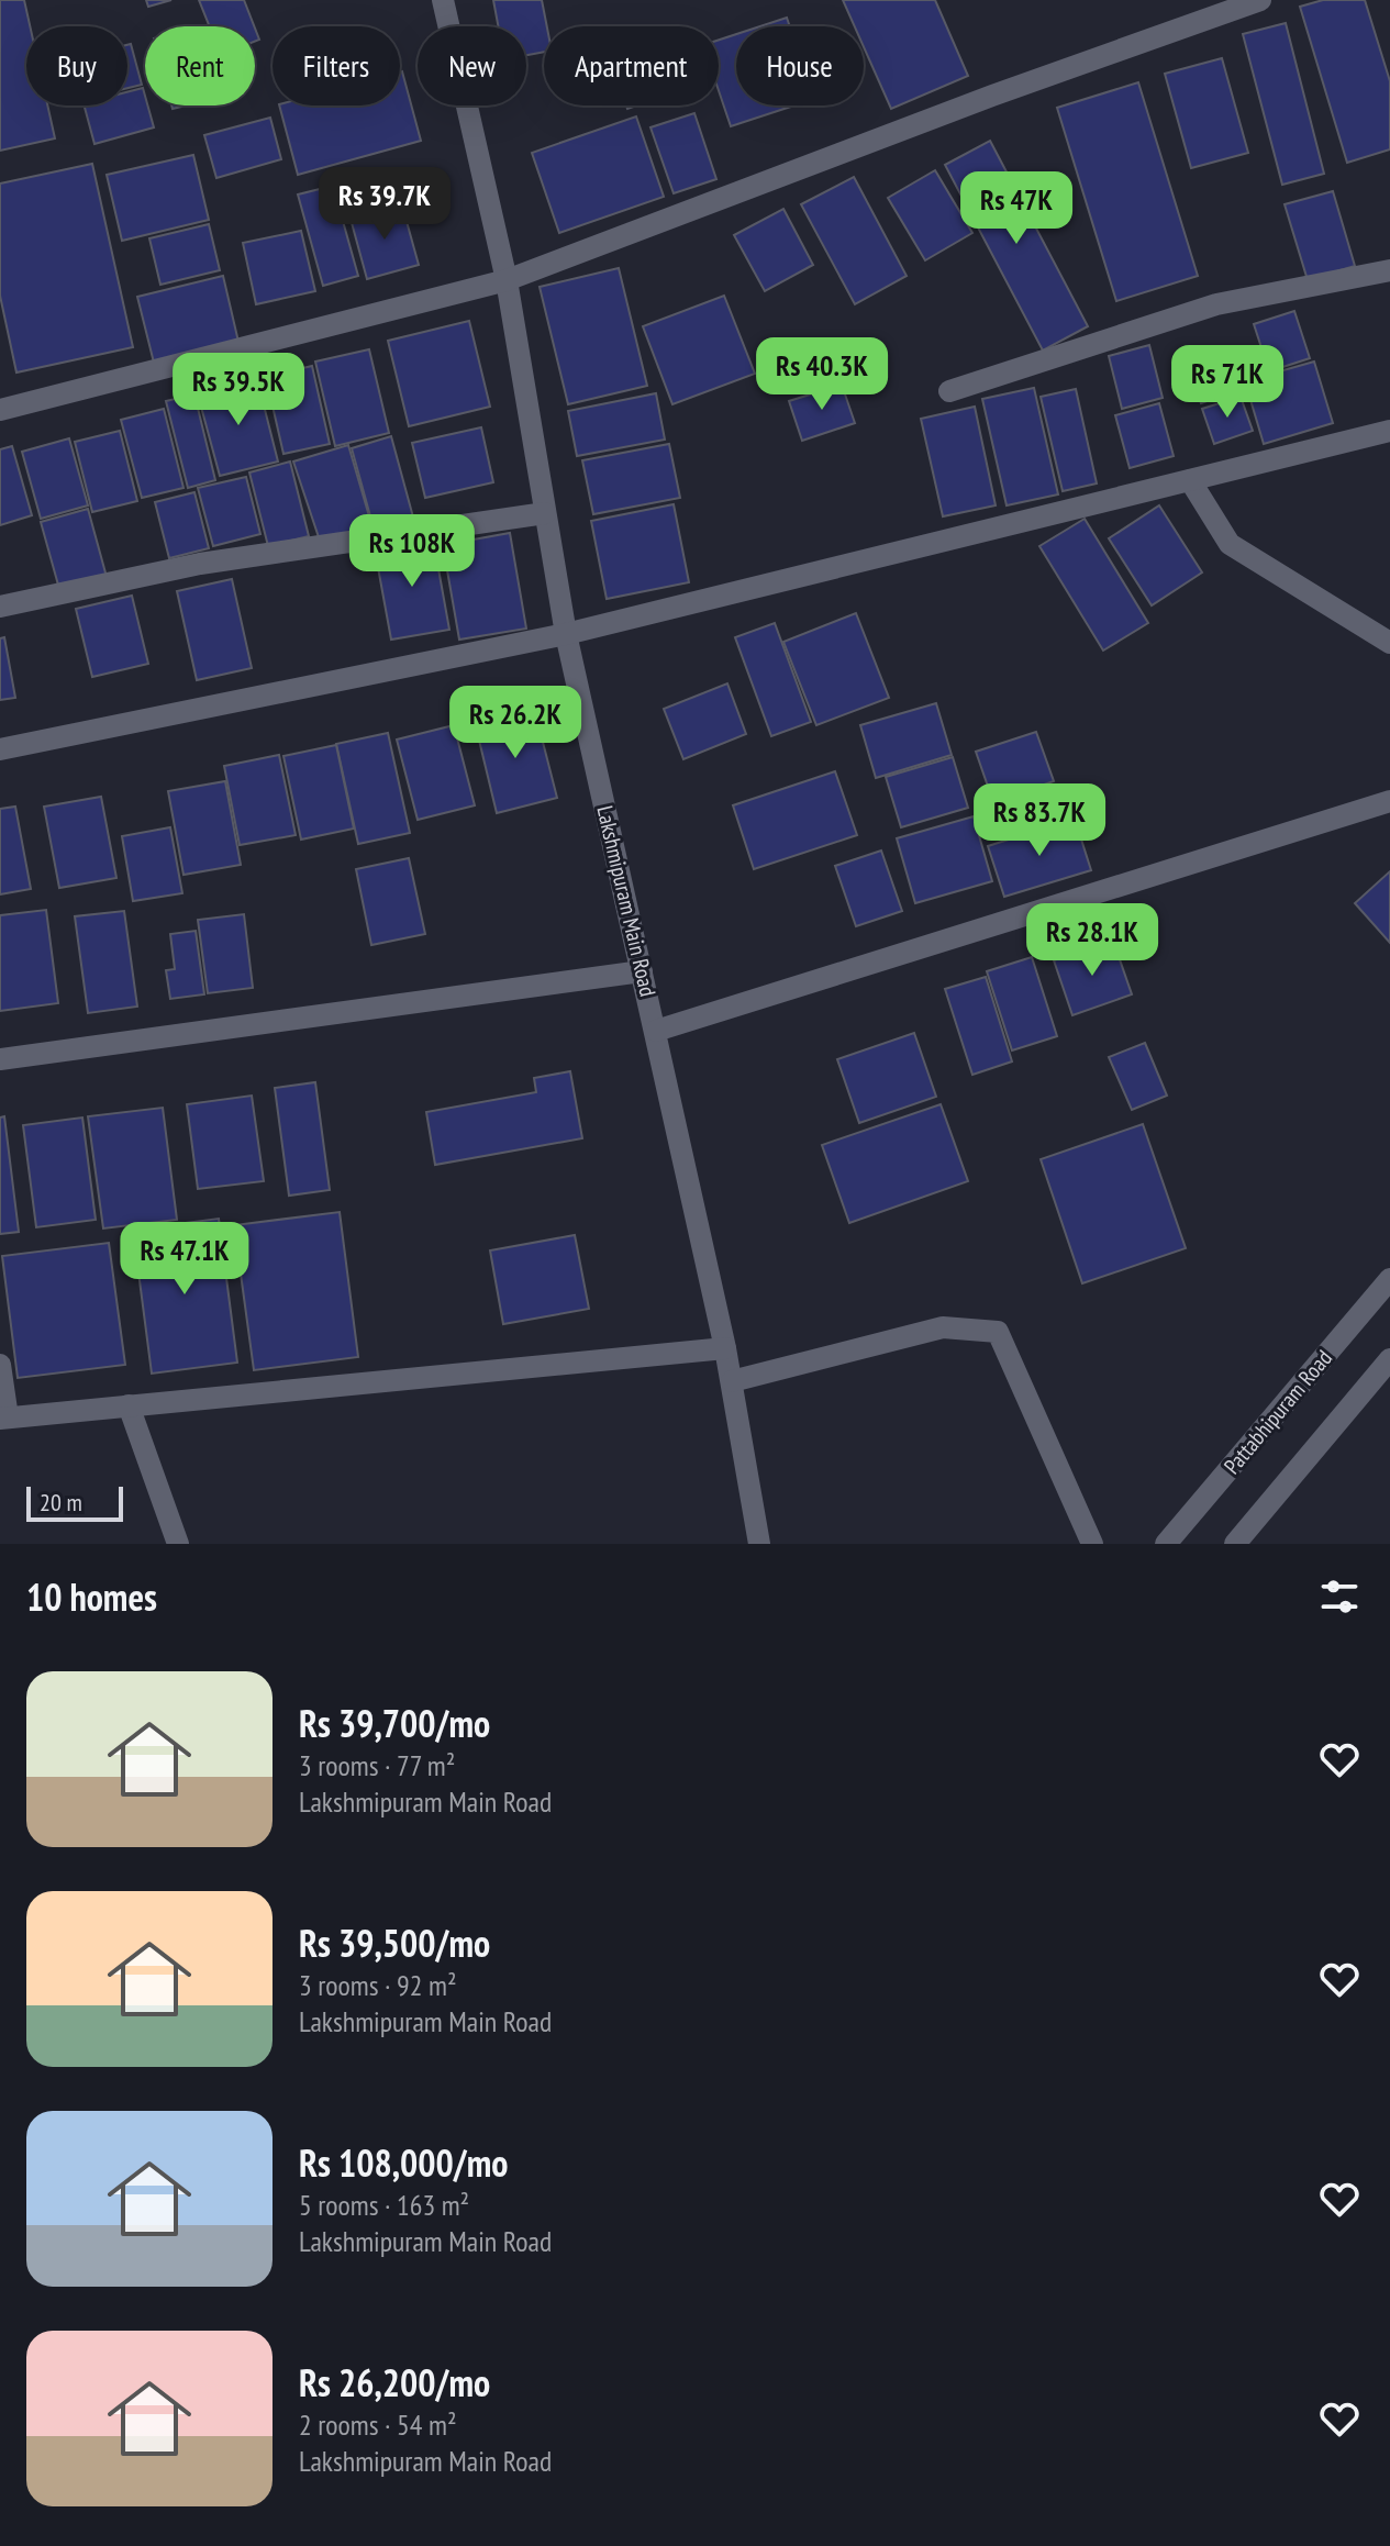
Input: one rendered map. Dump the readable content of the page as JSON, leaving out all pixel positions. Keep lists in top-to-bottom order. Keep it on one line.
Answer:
{"streets":{"street":["Lakshmipuram Main Road","Pattabhipuram Road"]},"scale_bar":"20 m","page":{"chip":["Buy","Rent","Filters","New","Apartment","House"],"price":["Rs 39.7K","Rs 47K","Rs 40.3K","Rs 71K","Rs 39.5K","Rs 108K","Rs 26.2K","Rs 83.7K","Rs 28.1K","Rs 47.1K"],"scale":"20 m","heading":"10 homes","list":[{"name":"Rs 39,700/mo","note":"3 rooms · 77 m² · Lakshmipuram Main Road"},{"name":"Rs 39,500/mo","note":"3 rooms · 92 m² · Lakshmipuram Main Road"},{"name":"Rs 108,000/mo","note":"5 rooms · 163 m² · Lakshmipuram Main Road"},{"name":"Rs 26,200/mo","note":"2 rooms · 54 m² · Lakshmipuram Main Road"}]}}
